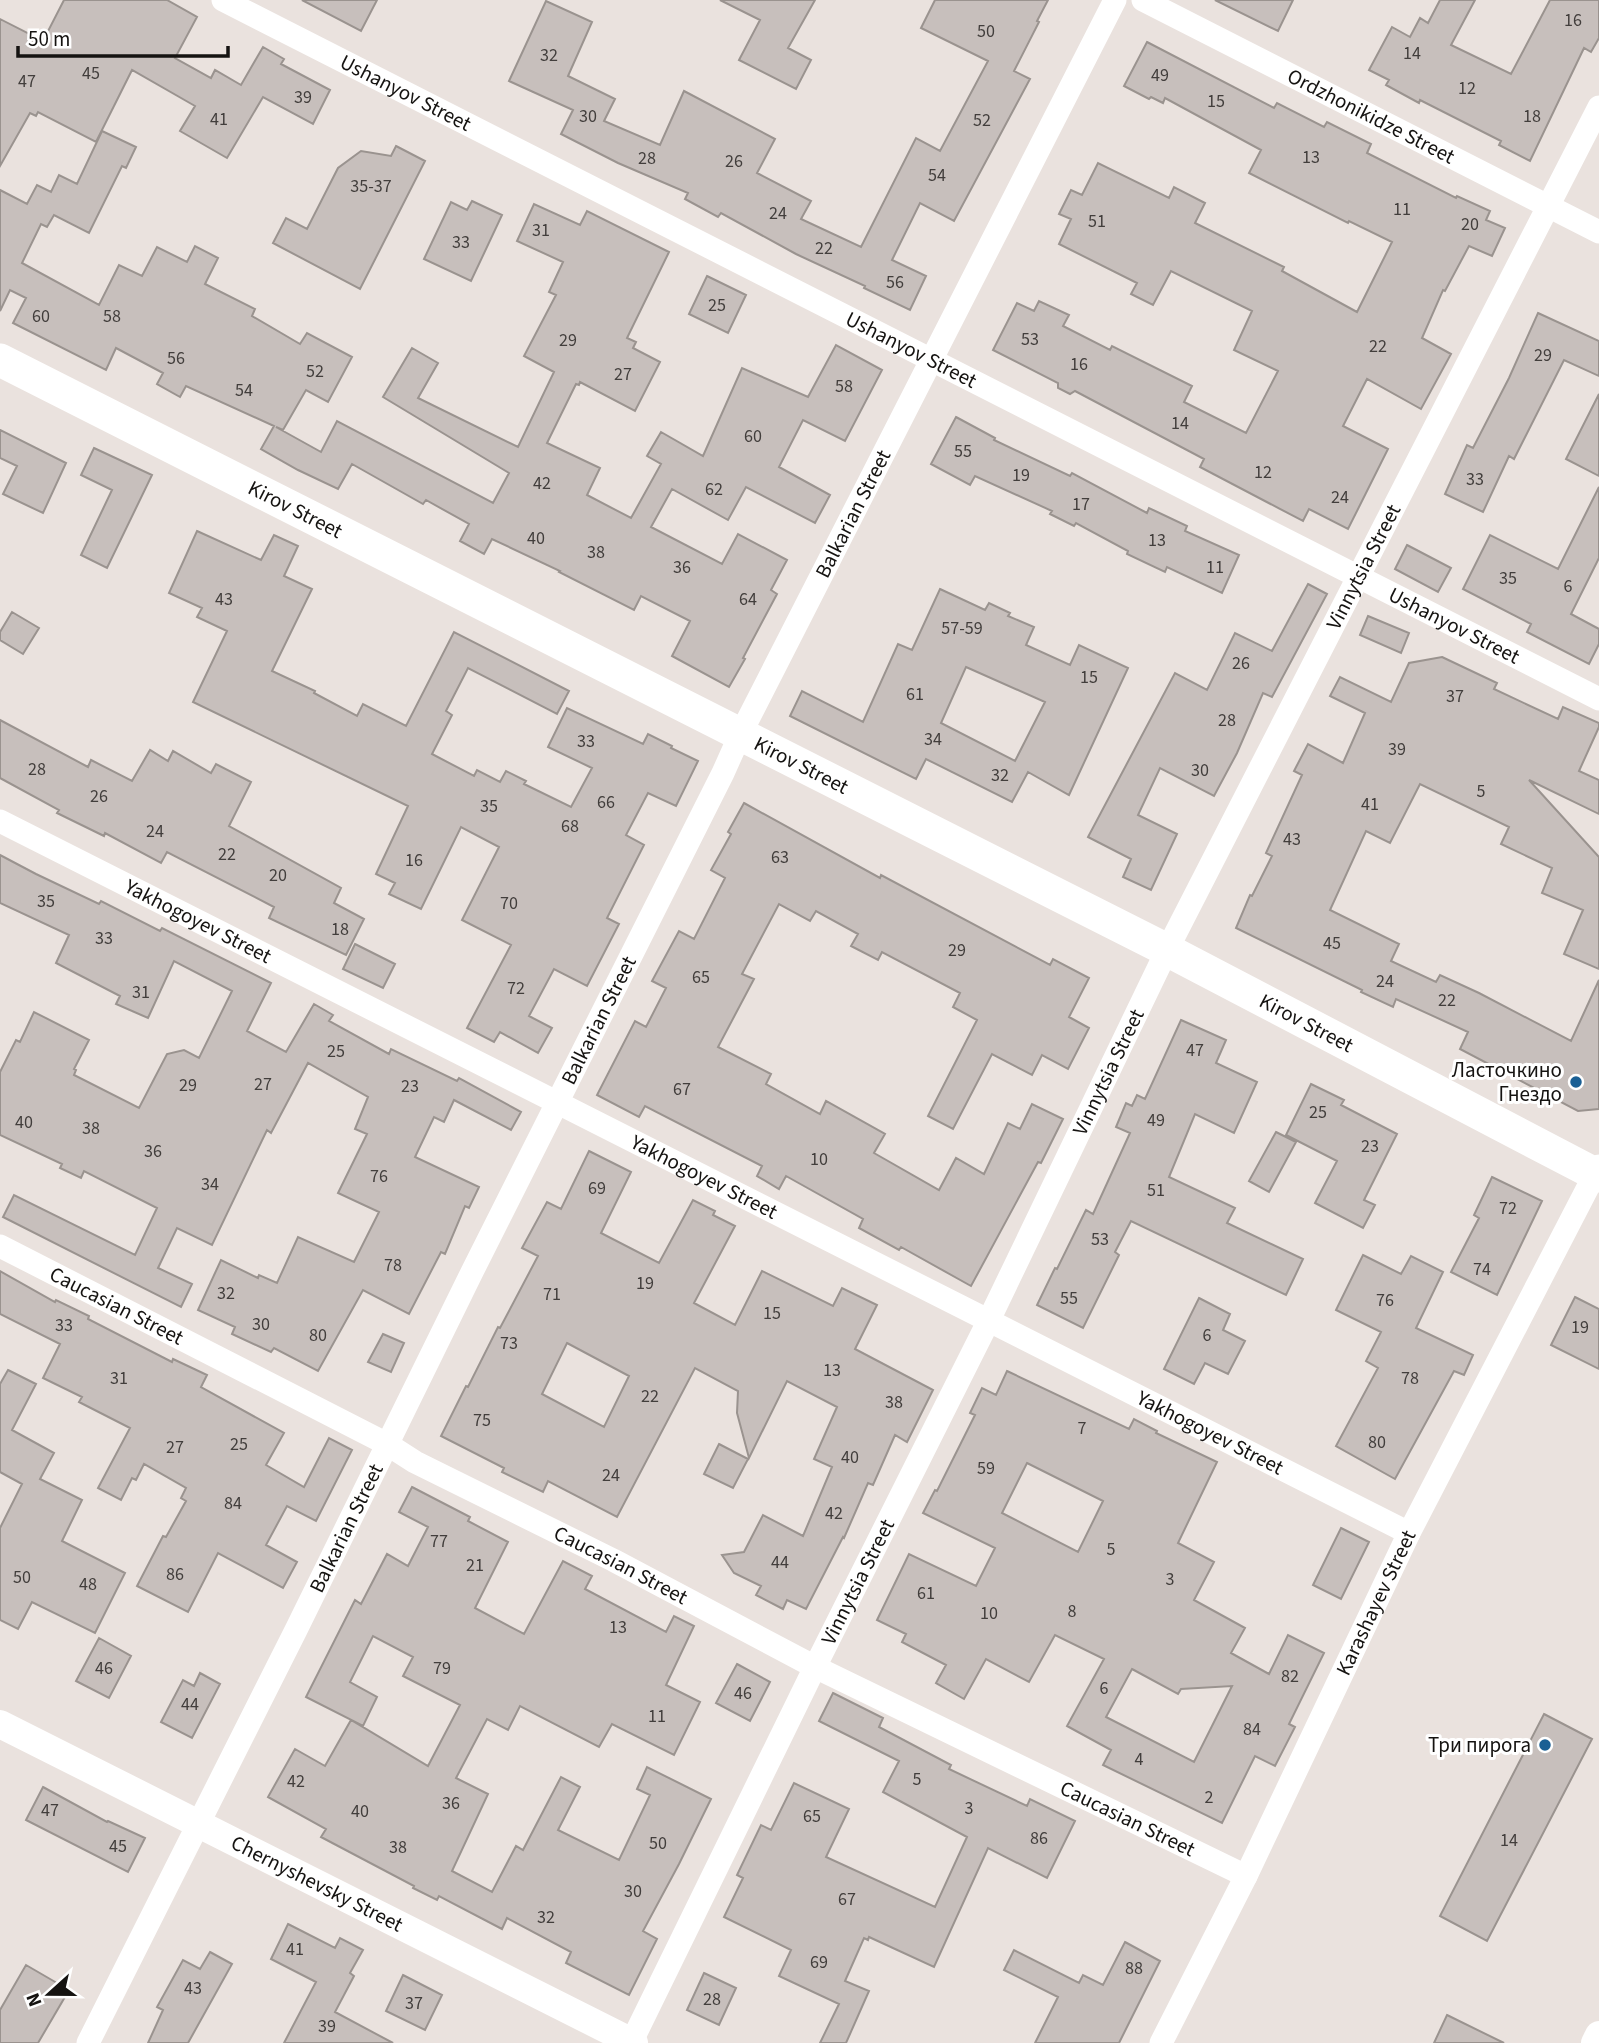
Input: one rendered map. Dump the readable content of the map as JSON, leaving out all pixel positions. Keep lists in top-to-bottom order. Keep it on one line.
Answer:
{"streets":{"main road":["Kirov Street"],"street":["Ushanyov Street","Ordzhonikidze Street","Balkarian Street","Vinnytsia Street","Yakhogoyev Street","Caucasian Street","Karashaуev Street","Chernyshevsky Street"]},"crossings":[["Ushanyov Street","Balkarian Street"],["Ushanyov Street","Vinnytsia Street"],["Ordzhonikidze Street","Vinnytsia Street"],["Kirov Street","Balkarian Street"],["Kirov Street","Vinnytsia Street"],["Kirov Street","Karashaуev Street"],["Balkarian Street","Yakhogoyev Street"],["Balkarian Street","Caucasian Street"],["Balkarian Street","Chernyshevsky Street"],["Vinnytsia Street","Yakhogoyev Street"],["Vinnytsia Street","Caucasian Street"],["Vinnytsia Street","Chernyshevsky Street"],["Yakhogoyev Street","Karashaуev Street"],["Caucasian Street","Karashaуev Street"]],"places":["Ласточкино Гнездо","Три пирога"],"house_numbers":["16","50","14","32","45","49","47","12","39","15","30","18","41","52","13","28","26","54","35-37","11","24","51","20","31","33","22","56","25","60","58","53","29","22","29","56","16","52","27","58","54","14","60","55","12","19","33","42","62","24","17","40","13","38","36","11","35","6","43","64","57-59","26","15","61","37","28","34","33","39","28","30","32","5","26","66","41","35","68","24","43","22","63","16","20","35","70","18","33","45","29","65","24","72","31","22","47","25","27","29","23","67","25","49","40","38","23","36","10","76","34","69","51","72","53","78","74","19","32","71","55","76","15","30","33","19","80","6","73","13","31","78","22","38","75","7","80","25","27","40","59","24","84","42","77","5","44","21","86","50","3","48","61","8","10","13","46","79","82","6","46","44","11","84","4","5","42","2","36","3","47","40","65","86","14","50","45","38","30","67","32","41","69","88","43","28","37","39"],"scale_bar":"50 m","north":"left"}
